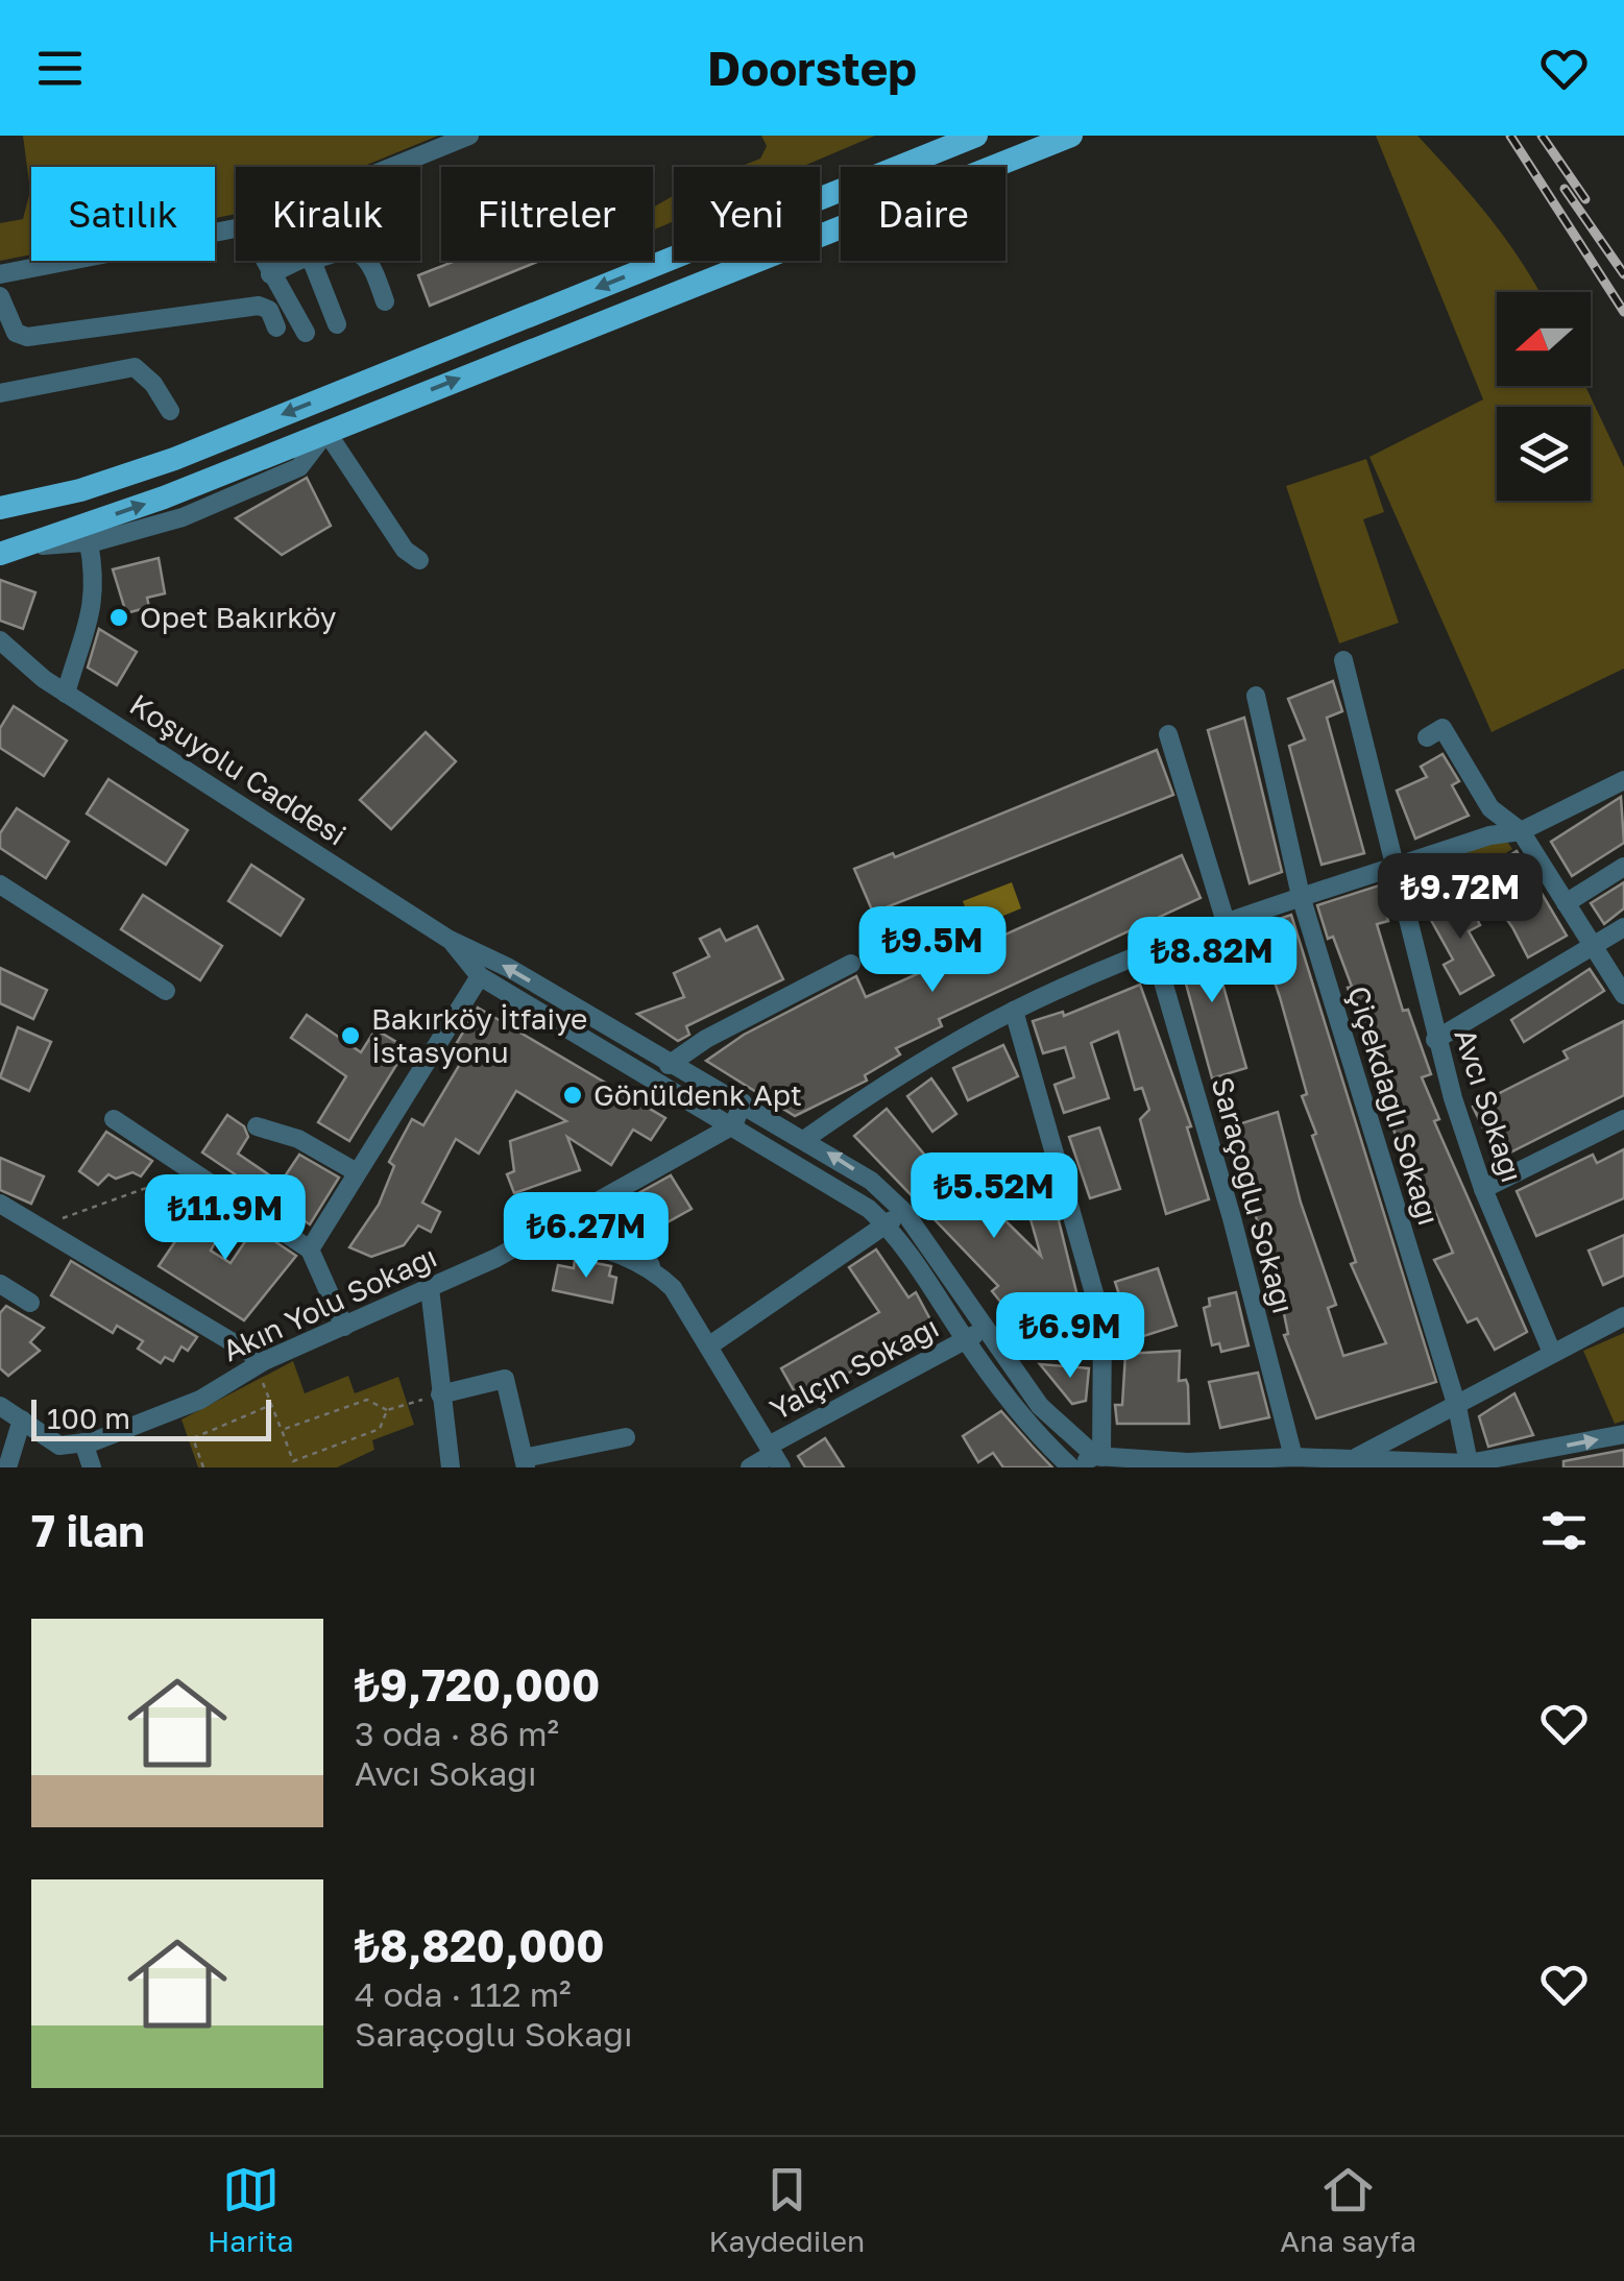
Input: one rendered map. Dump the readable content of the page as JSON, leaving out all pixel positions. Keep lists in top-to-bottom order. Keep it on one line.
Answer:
{"streets":{"street":["Koşuyolu Caddesi","Çiçekdağlı Sokağı","Avcı Sokağı","Saraçoğlu Sokağı","Akın Yolu Sokağı","Yalçın Sokağı"]},"crossings":[["Koşuyolu Caddesi","Akın Yolu Sokağı"],["Koşuyolu Caddesi","Yalçın Sokağı"]],"places":["Opet Bakırköy","Bakırköy İtfaiye İstasyonu","Gönüldenk Apt"],"scale_bar":"100 m","north":"left","page":{"header":"Doorstep","chip":["Satılık","Kiralık","Filtreler","Yeni","Daire"],"price":["₺9.72M","₺9.5M","₺8.82M","₺5.52M","₺11.9M","₺6.27M","₺6.9M"],"scale":"100 m","heading":"7 ilan","list":[{"name":"₺9,720,000","note":"3 oda · 86 m² · Avcı Sokağı"},{"name":"₺8,820,000","note":"4 oda · 112 m² · Saraçoğlu Sokağı"}],"tabs":["Harita","Kaydedilen","Ana sayfa"]}}
